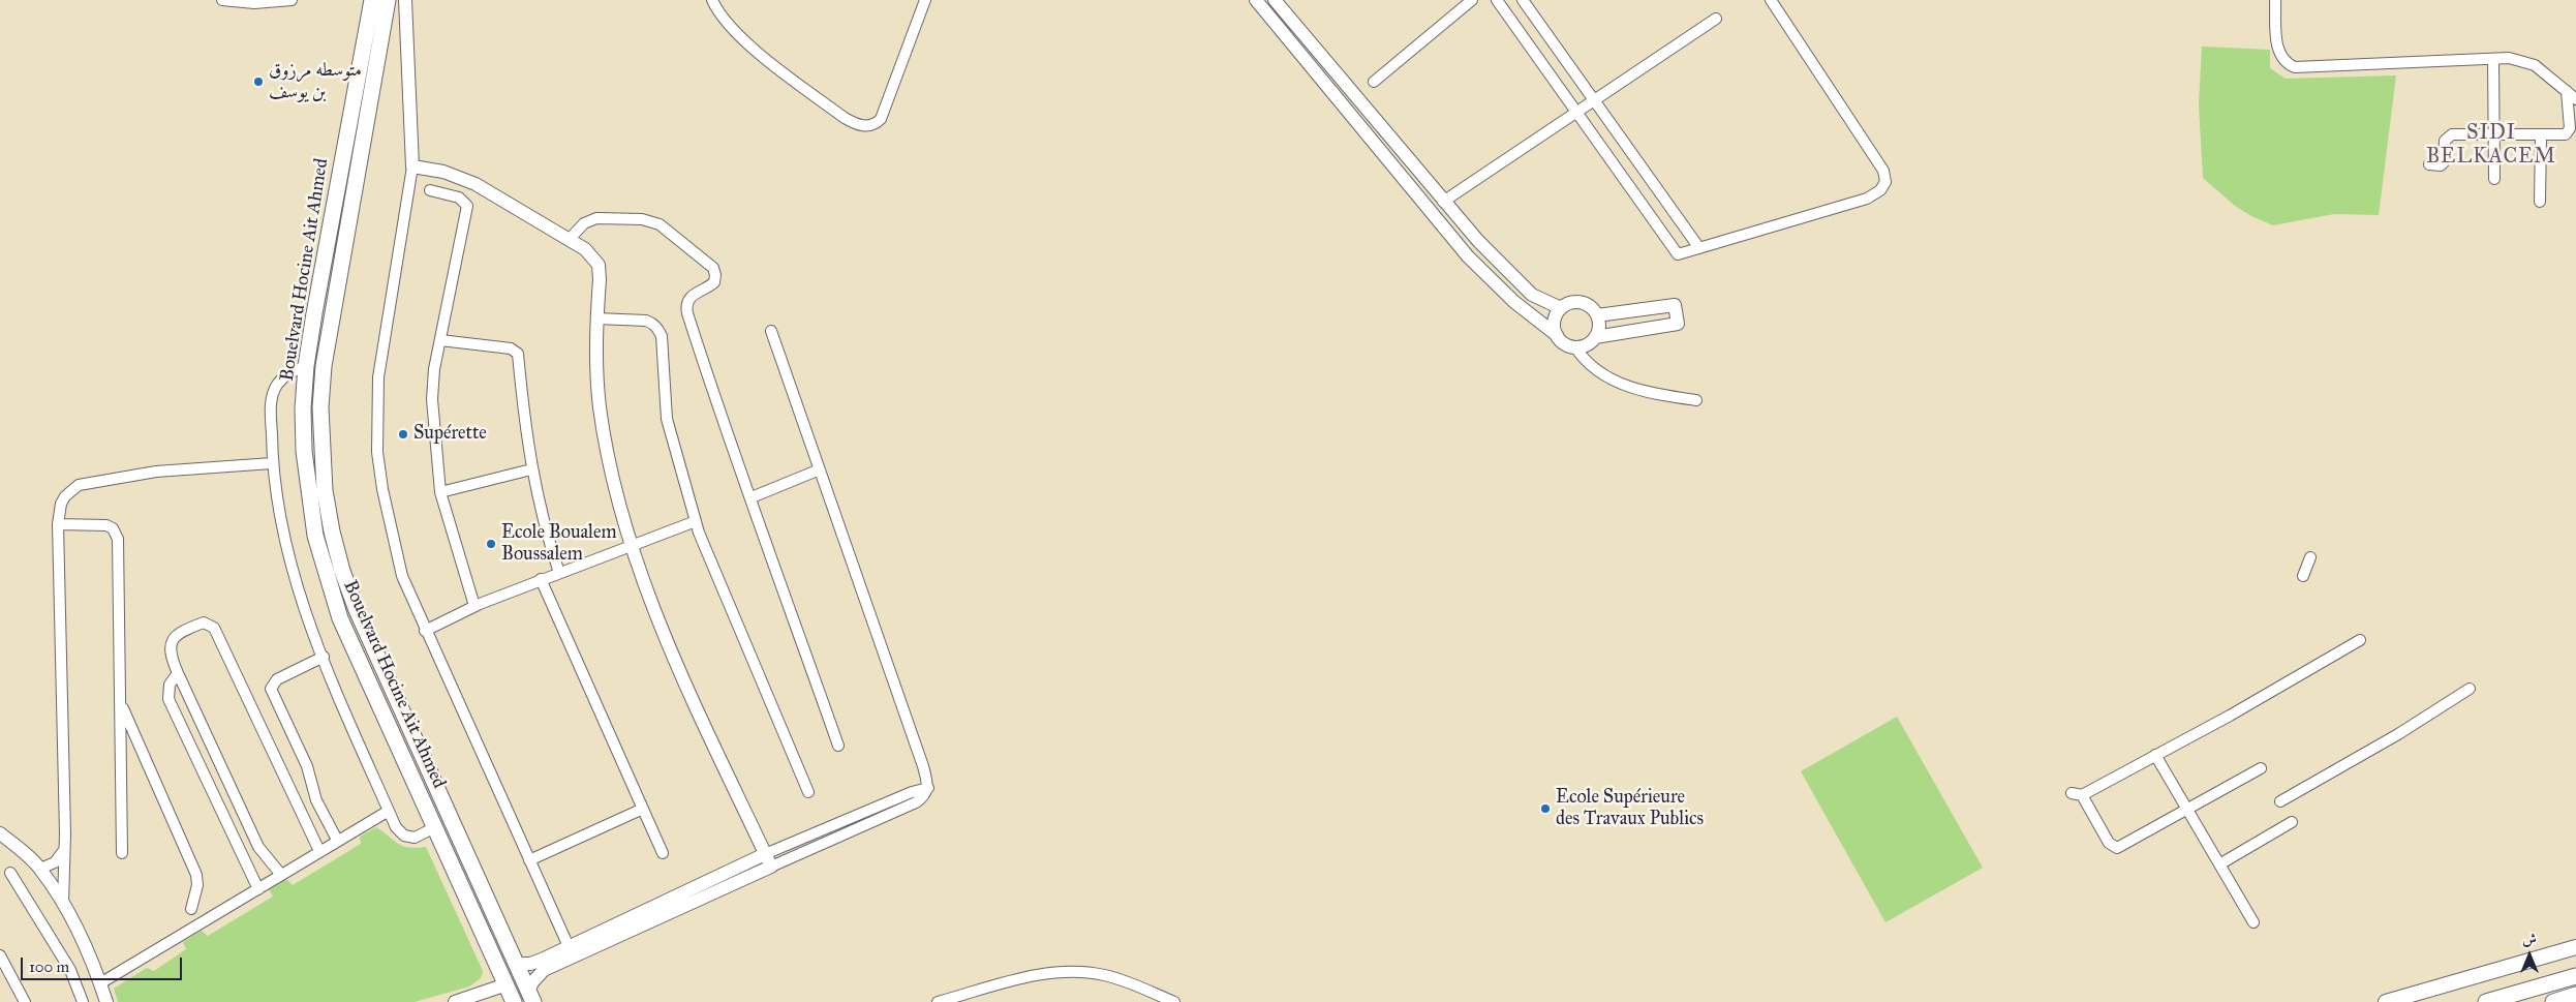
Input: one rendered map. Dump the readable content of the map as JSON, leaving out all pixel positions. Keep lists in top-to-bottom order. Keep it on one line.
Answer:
{"streets":{"main road":["Bouelvard Hocine Ait Ahmed"]},"districts":["SIDI BELKACEM"],"places":["متوسطه مرزوق بن يوسف","Supérette","Ecole Boualem Boussalem","Ecole Supérieure des Travaux Publics"],"scale_bar":"100 m","north":"top"}
